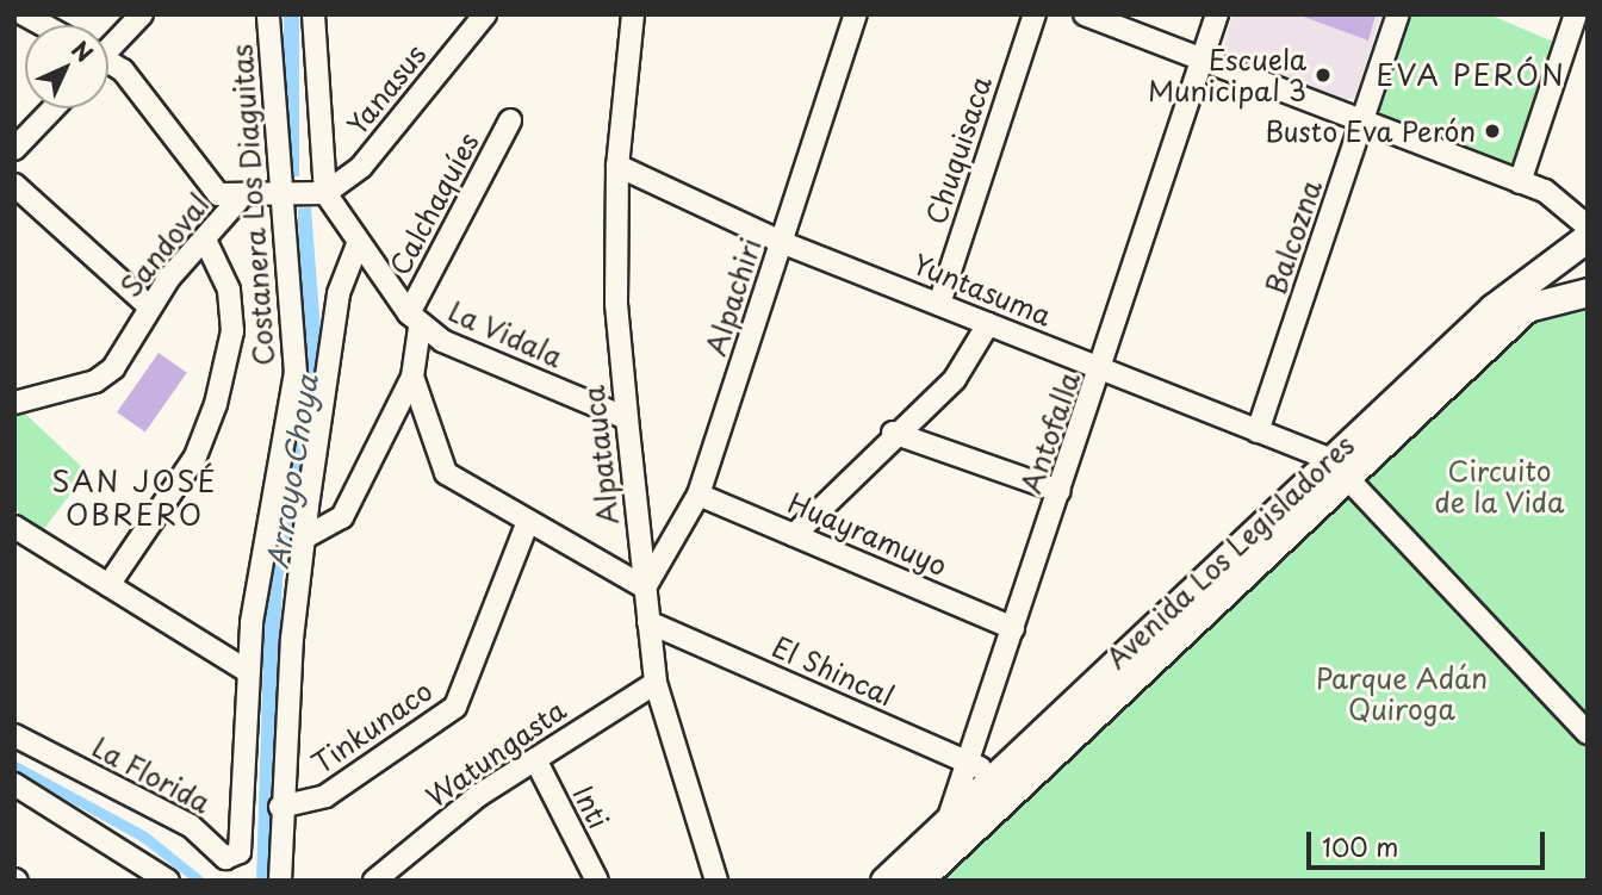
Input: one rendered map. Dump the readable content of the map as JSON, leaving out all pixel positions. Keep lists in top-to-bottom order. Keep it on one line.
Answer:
{"streets":{"main road":["Avenida Los Legisladores"],"street":["Yanasus","Chuquisaca","Calchaquíes","Costanera Los Diaguitas","Balcozna","Sandoval","Yuntasuma","Alpachiri","La Vidala","Antofalla","Alpatauca","Huayramuyo","El Shincal","Tinkunaco","Watungasta","La Florida","Inti"]},"crossings":[["Yanasus","Costanera Los Diaguitas"],["Yanasus","La Vidala"],["Chuquisaca","Yuntasuma"],["Calchaquíes","La Vidala"],["Costanera Los Diaguitas","La Vidala"],["Costanera Los Diaguitas","La Florida"],["Balcozna","Yuntasuma"],["Yuntasuma","Alpachiri"],["Yuntasuma","Antofalla"],["Yuntasuma","Alpatauca"],["Yuntasuma","Avenida Los Legisladores"],["Alpachiri","Alpatauca"],["Alpachiri","Huayramuyo"],["La Vidala","Alpatauca"],["Antofalla","Huayramuyo"],["Antofalla","Avenida Los Legisladores"],["Antofalla","El Shincal"],["Alpatauca","El Shincal"],["Alpatauca","Watungasta"],["Avenida Los Legisladores","El Shincal"],["Watungasta","Inti"]],"districts":["EVA PERÓN","SAN JOSÉ OBRERO"],"water":["Arroyo Choya"],"parks":["Circuito de la Vida","Parque Adán Quiroga"],"places":["Escuela Municipal 3","Busto Eva Perón"],"scale_bar":"100 m","north":"top right"}
